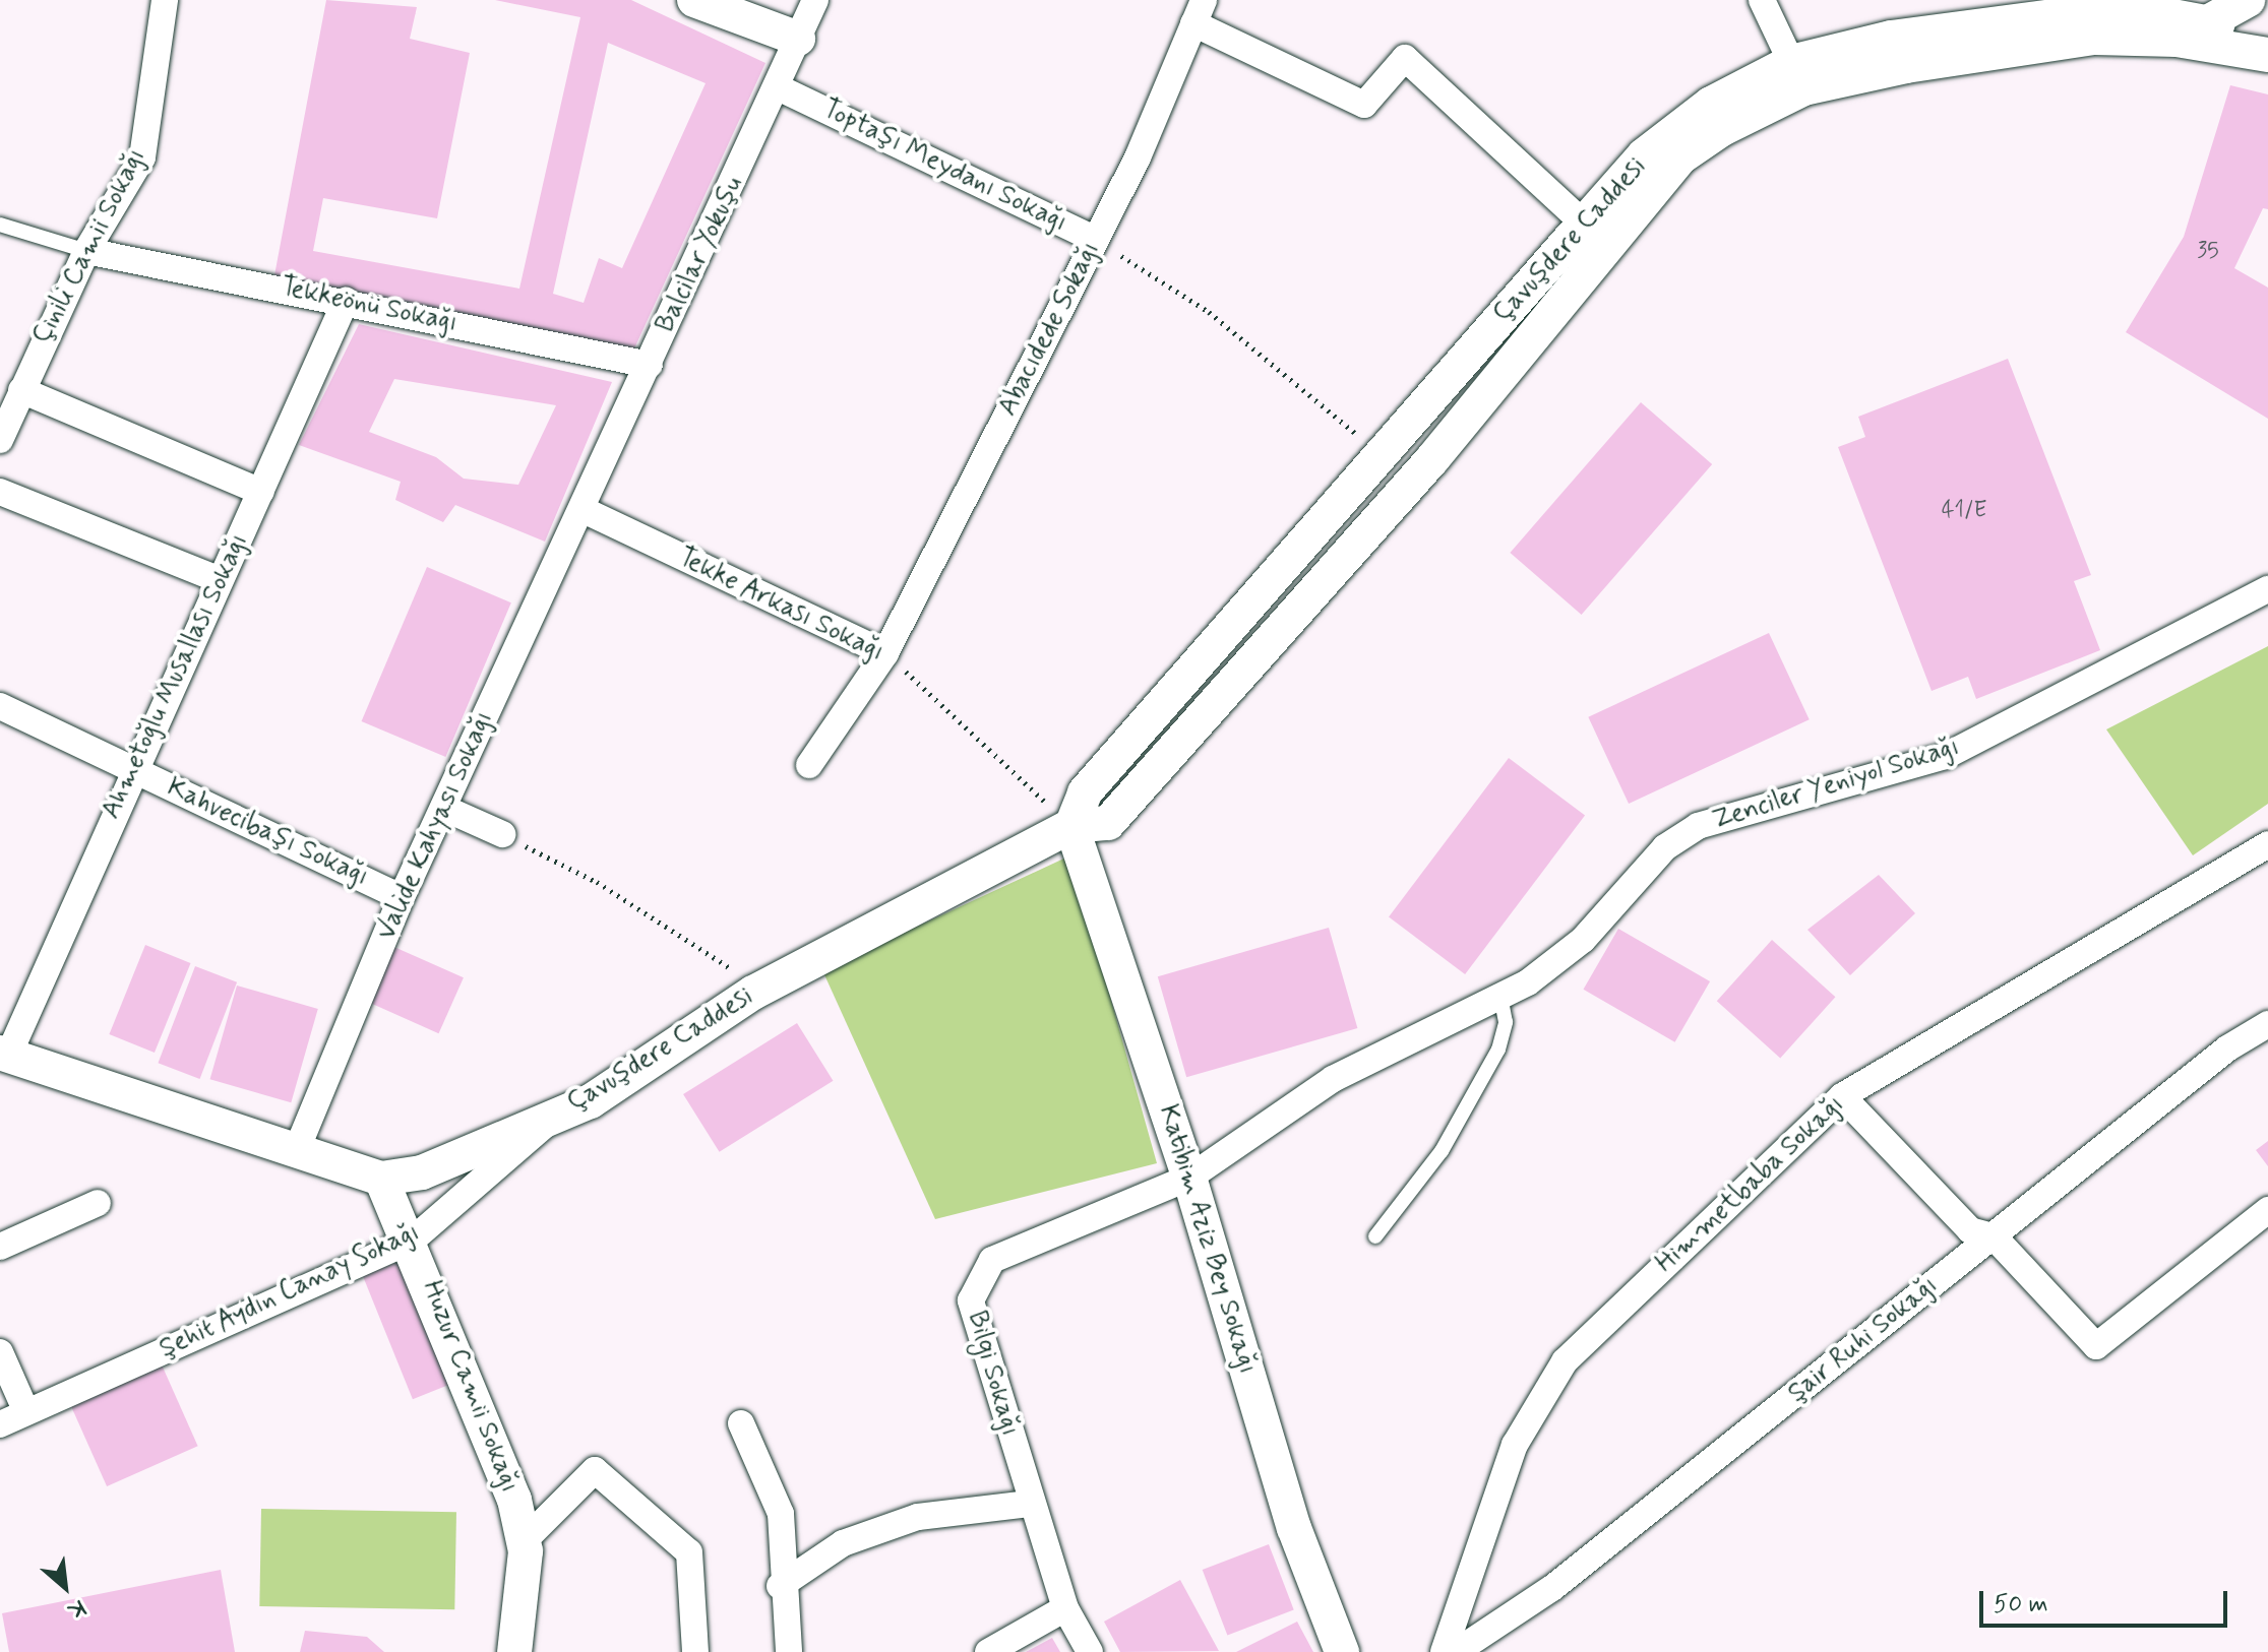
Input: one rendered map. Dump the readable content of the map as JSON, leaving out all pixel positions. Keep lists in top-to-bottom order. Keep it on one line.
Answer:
{"streets":{"street":["Toptaşı Meydanı Sokağı","Çavuşdere Caddesi","Çinili Camii Sokağı","Balcilar Yokuşu","Tekkeönü Sokağı","Abacıdede Sokağı","Tekke Arkası Sokağı","Ahmetoğlu Musallası Sokağı","Zenciler Yeniyol Sokağı","Valide Kahyası Sokağı","Kahvecibaşı Sokağı","Himmetbaba Sokağı","Katibim Aziz Bey Sokağı","Şehit Aydın Canay Sokağı","Şair Ruhi Sokağı","Bilgi Sokağı","Huzur Camii Sokağı"]},"crossings":[["Toptaşı Meydanı Sokağı","Çavuşdere Caddesi"],["Toptaşı Meydanı Sokağı","Balcilar Yokuşu"],["Toptaşı Meydanı Sokağı","Abacıdede Sokağı"],["Çavuşdere Caddesi","Tekke Arkası Sokağı"],["Çavuşdere Caddesi","Ahmetoğlu Musallası Sokağı"],["Çavuşdere Caddesi","Valide Kahyası Sokağı"],["Çavuşdere Caddesi","Katibim Aziz Bey Sokağı"],["Çavuşdere Caddesi","Şehit Aydın Canay Sokağı"],["Çavuşdere Caddesi","Huzur Camii Sokağı"],["Çinili Camii Sokağı","Tekkeönü Sokağı"],["Balcilar Yokuşu","Tekkeönü Sokağı"],["Balcilar Yokuşu","Tekke Arkası Sokağı"],["Balcilar Yokuşu","Valide Kahyası Sokağı"],["Tekkeönü Sokağı","Ahmetoğlu Musallası Sokağı"],["Abacıdede Sokağı","Tekke Arkası Sokağı"],["Tekke Arkası Sokağı","Valide Kahyası Sokağı"],["Tekke Arkası Sokağı","Katibim Aziz Bey Sokağı"],["Ahmetoğlu Musallası Sokağı","Kahvecibaşı Sokağı"],["Zenciler Yeniyol Sokağı","Katibim Aziz Bey Sokağı"],["Zenciler Yeniyol Sokağı","Bilgi Sokağı"],["Valide Kahyası Sokağı","Kahvecibaşı Sokağı"],["Katibim Aziz Bey Sokağı","Bilgi Sokağı"],["Şehit Aydın Canay Sokağı","Huzur Camii Sokağı"]],"house_numbers":["35","41/E"],"scale_bar":"50 m","north":"bottom right"}
